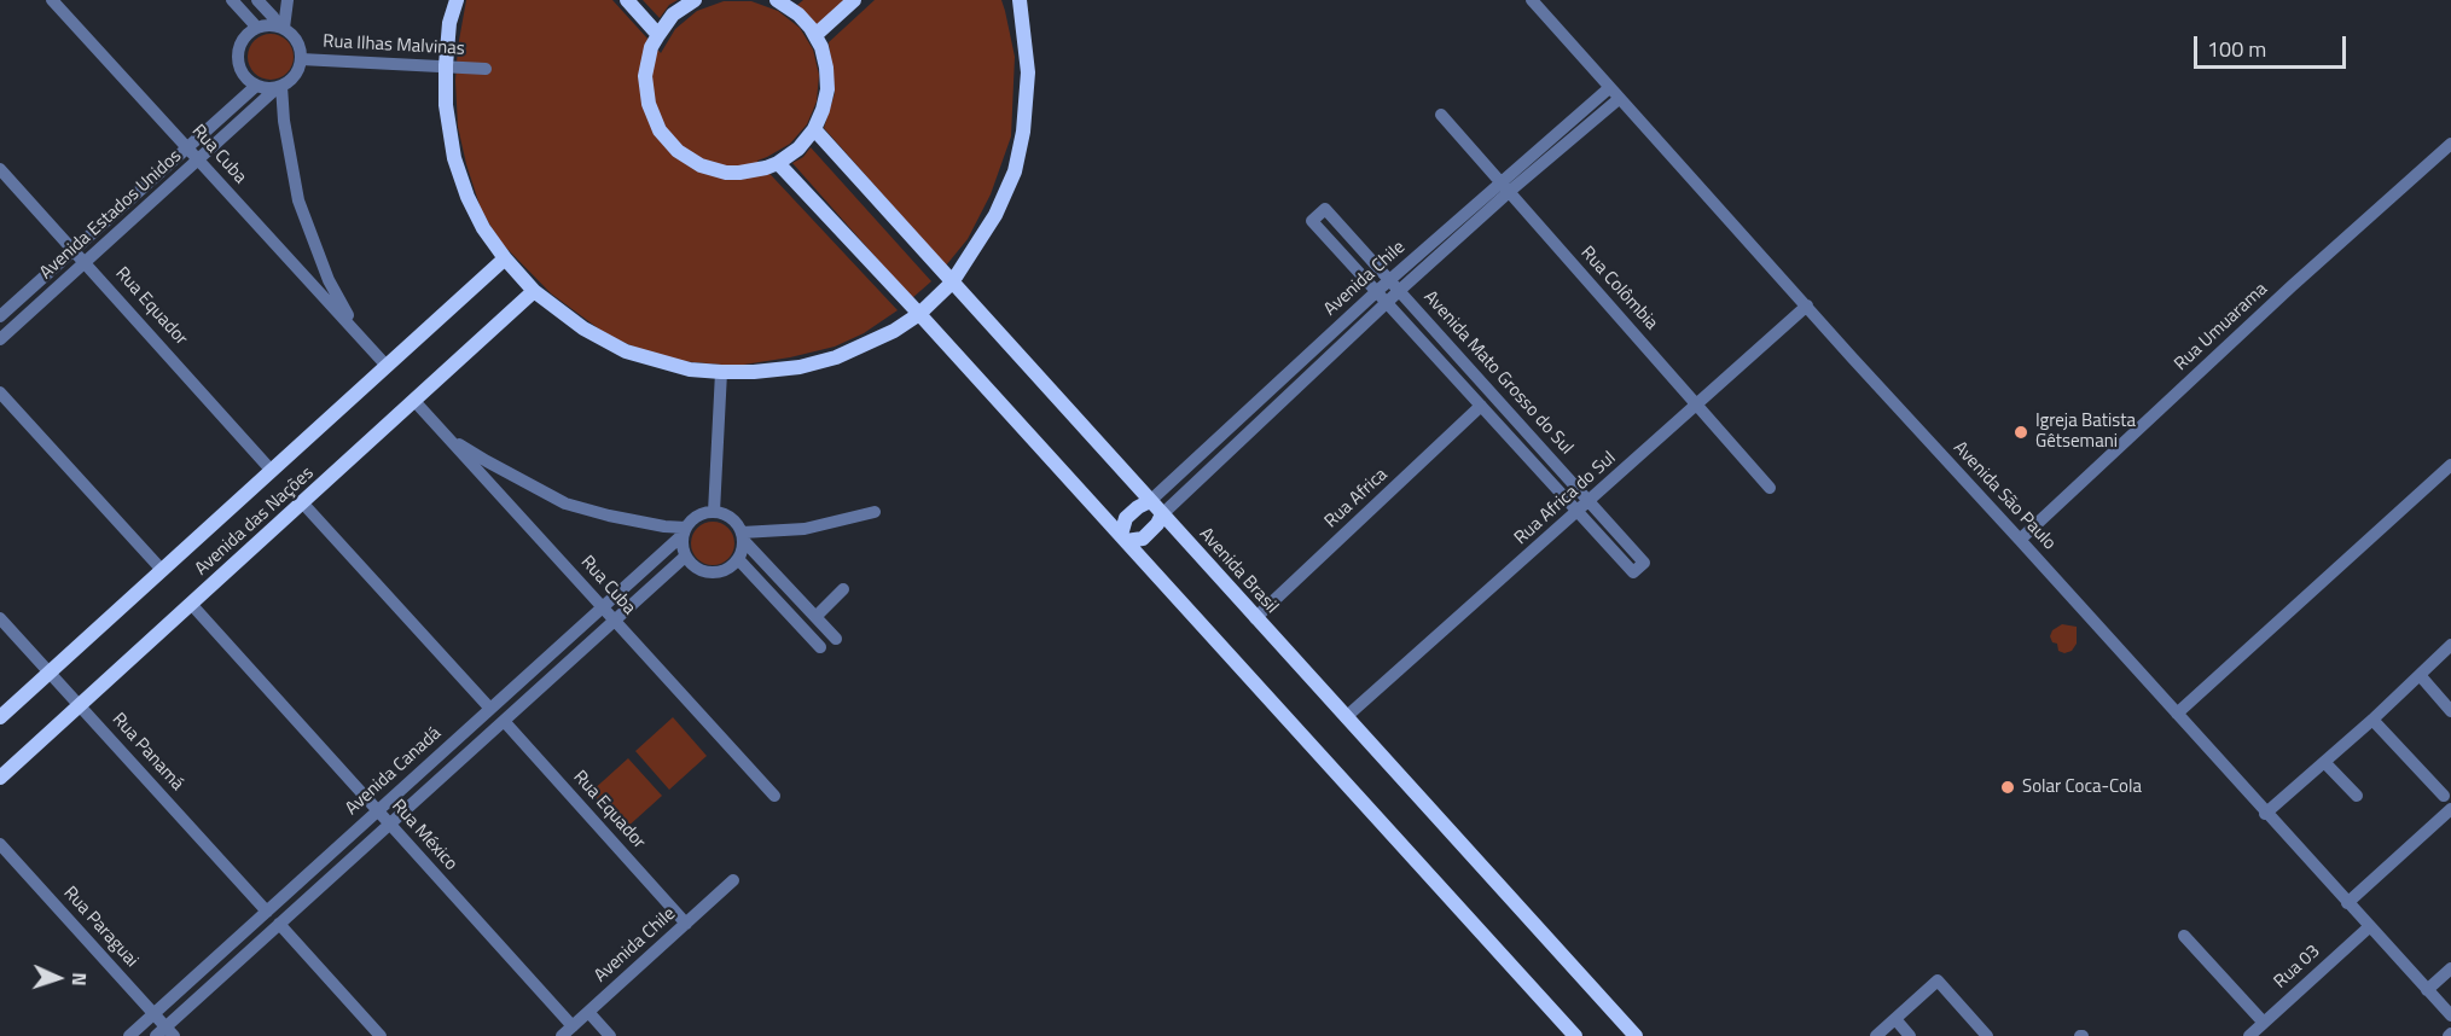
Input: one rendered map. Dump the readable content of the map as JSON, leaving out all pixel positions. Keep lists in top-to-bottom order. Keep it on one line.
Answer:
{"streets":{"main road":["Avenida das Nações","Avenida Brasil"],"street":["Rua Ilhas Malvinas","Rua Cuba","Avenida Estados Unidos","Avenida Chile","Rua Colômbia","Rua Equador","Rua Umuarama","Avenida Mato Grosso do Sul","Avenida São Paulo","Rua Africa","Rua Africa do Sul","Rua Panamá","Avenida Canadá","Rua México","Rua Paraguai","Rua 03"]},"crossings":[["Rua Ilhas Malvinas","Avenida Estados Unidos"],["Rua Cuba","Avenida Estados Unidos"],["Rua Cuba","Avenida das Nações"],["Rua Cuba","Avenida Canadá"],["Avenida Estados Unidos","Rua Equador"],["Avenida Chile","Rua Colômbia"],["Avenida Chile","Rua Equador"],["Avenida Chile","Avenida Mato Grosso do Sul"],["Avenida Chile","Avenida São Paulo"],["Avenida Chile","Avenida Brasil"],["Avenida Chile","Rua México"],["Rua Colômbia","Rua Africa do Sul"],["Rua Equador","Avenida das Nações"],["Rua Equador","Avenida Canadá"],["Rua Umuarama","Avenida São Paulo"],["Avenida Mato Grosso do Sul","Rua Africa"],["Avenida Mato Grosso do Sul","Rua Africa do Sul"],["Avenida São Paulo","Rua Africa do Sul"],["Avenida São Paulo","Rua 03"],["Rua Africa","Avenida Brasil"],["Rua Africa do Sul","Avenida Brasil"],["Avenida das Nações","Rua Panamá"],["Avenida das Nações","Rua México"],["Rua Panamá","Avenida Canadá"],["Avenida Canadá","Rua México"],["Avenida Canadá","Rua Paraguai"]],"places":["Igreja Batista Gêtsemani","Solar Coca-Cola"],"scale_bar":"100 m","north":"right"}
